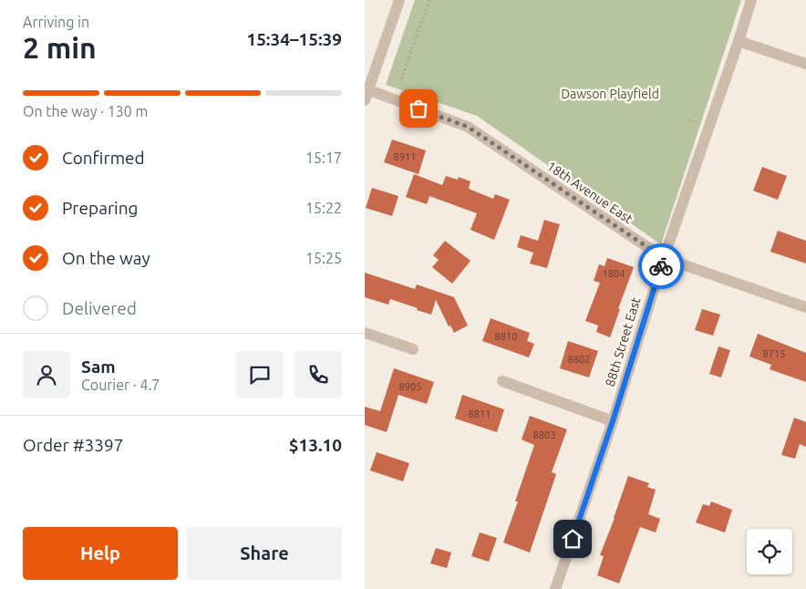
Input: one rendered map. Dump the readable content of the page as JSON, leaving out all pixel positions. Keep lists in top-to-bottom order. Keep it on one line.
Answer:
{"streets":{"street":["18th Avenue East","88th Street East"]},"crossings":[["18th Avenue East","88th Street East"]],"parks":["Dawson Playfield"],"house_numbers":["8911","1804","8810","8715","8802","8905","8811","8803"],"page":{"heading":["2 min","Arriving in","15:34–15:39"],"panel":["Sam","Courier · 4.7","Order #3397","$13.10"],"bar":"On the way · 130 m","list":[["Confirmed","15:17"],["Preparing","15:22"],["On the way","15:25"],"Delivered"],"buttons":["Help","Share"]}}
